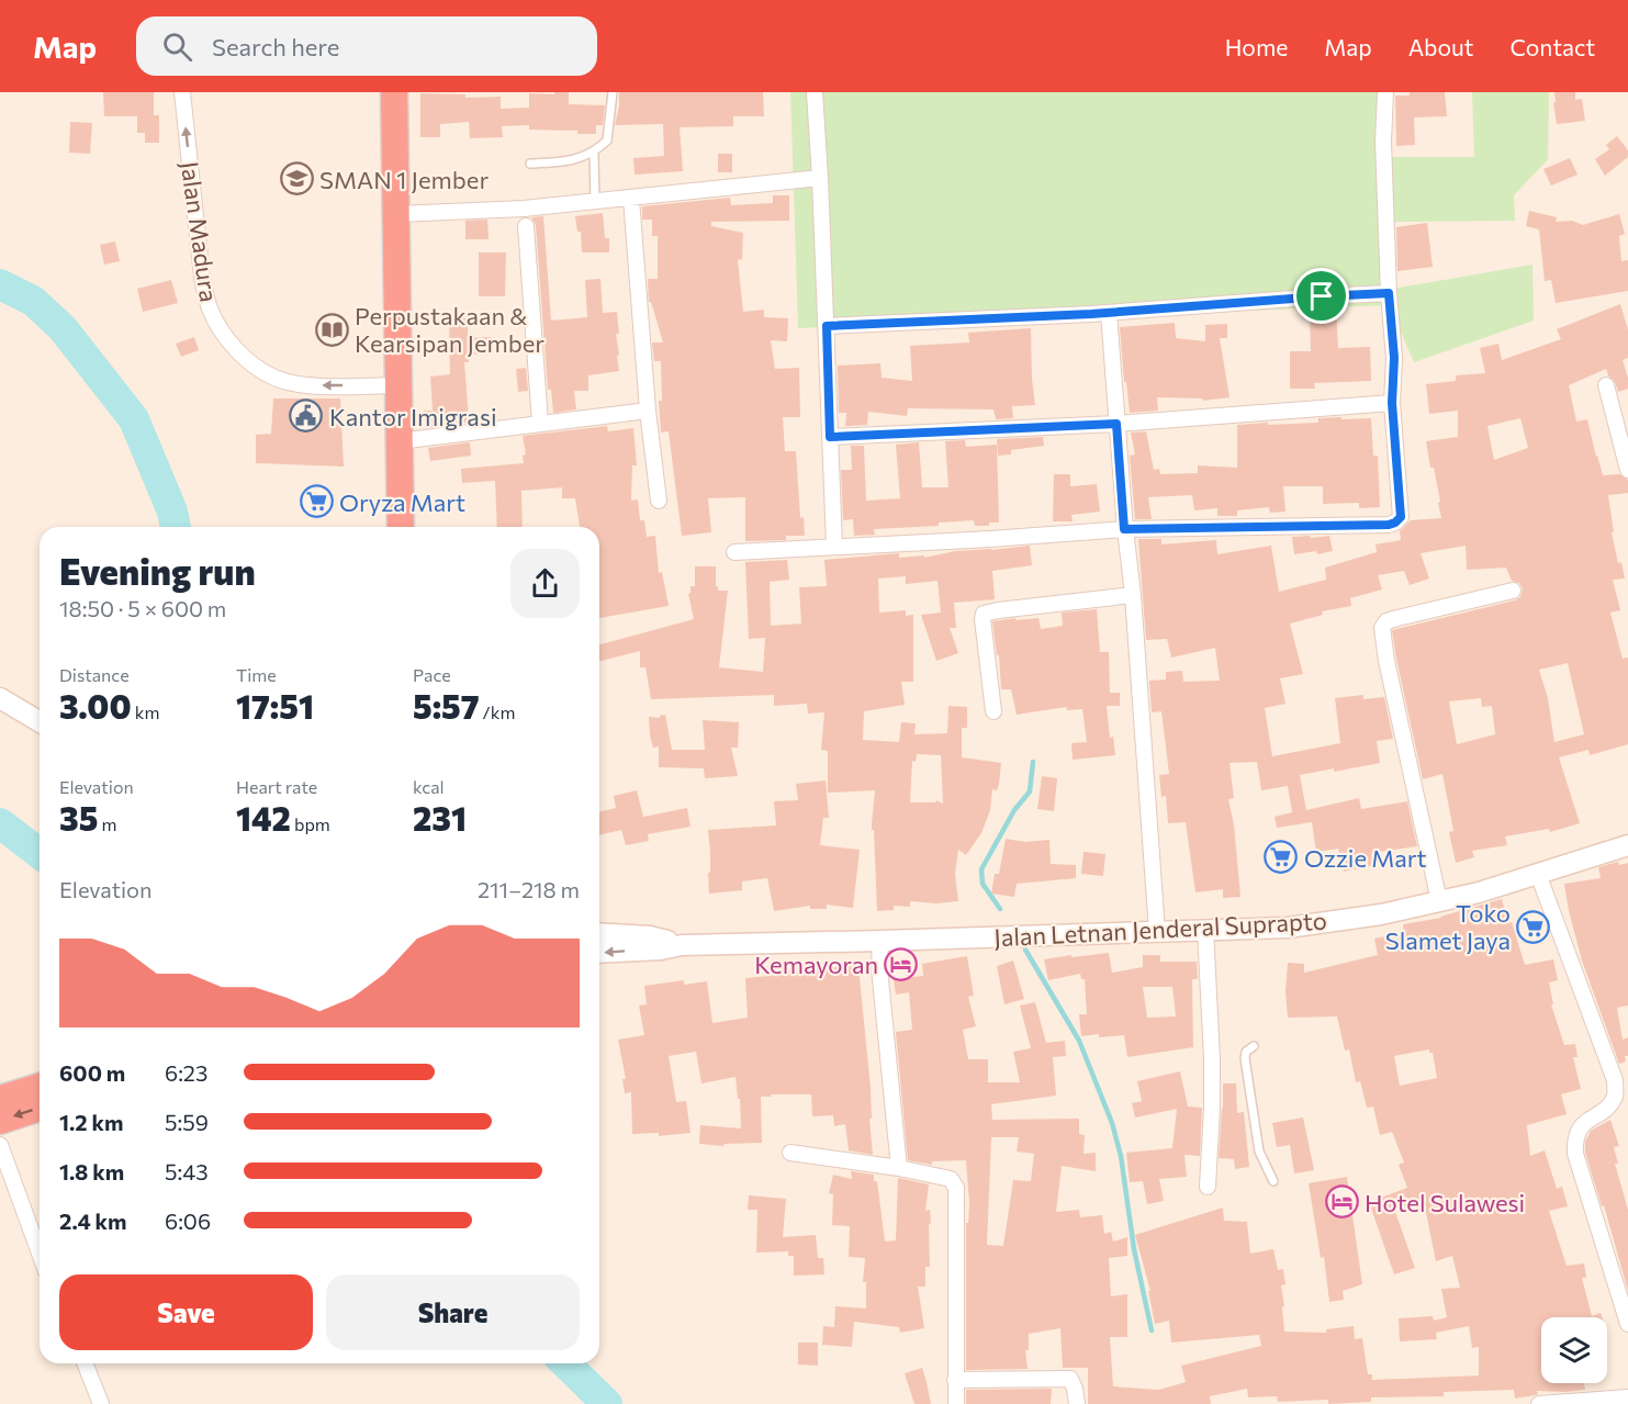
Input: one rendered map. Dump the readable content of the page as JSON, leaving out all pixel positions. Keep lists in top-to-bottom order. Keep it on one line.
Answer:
{"streets":{"main road":["Jalan Letnan Jenderal Suprapto"],"street":["Jalan Madura"]},"one_way":["Jalan Madura"],"places":{"school or university":["SMAN 1 Jember"],"library":["Perpustakaan & Kearsipan Jember"],"public building":["Kantor Imigrasi"],"supermarket":["Oryza Mart","Ozzie Mart","Toko Slamet Jaya"],"hotel":["Kemayoran","Hotel Sulawesi"]},"page":{"header":"Map","search":"Search here","nav":["Home","Map","About","Contact"],"heading":["Evening run","18:50 · 5 × 600 m"],"stats":[["Distance","3.00 km"],["Time","17:51"],["Pace","5:57 /km"],["Elevation","35 m"],["Heart rate","142 bpm"],["kcal","231"]],"chart":["Elevation","211–218 m"],"list":[{"name":"600 m","note":"6:23"},{"name":"1.2 km","note":"5:59"},{"name":"1.8 km","note":"5:43"},{"name":"2.4 km","note":"6:06"}],"buttons":["Save","Share"]}}
